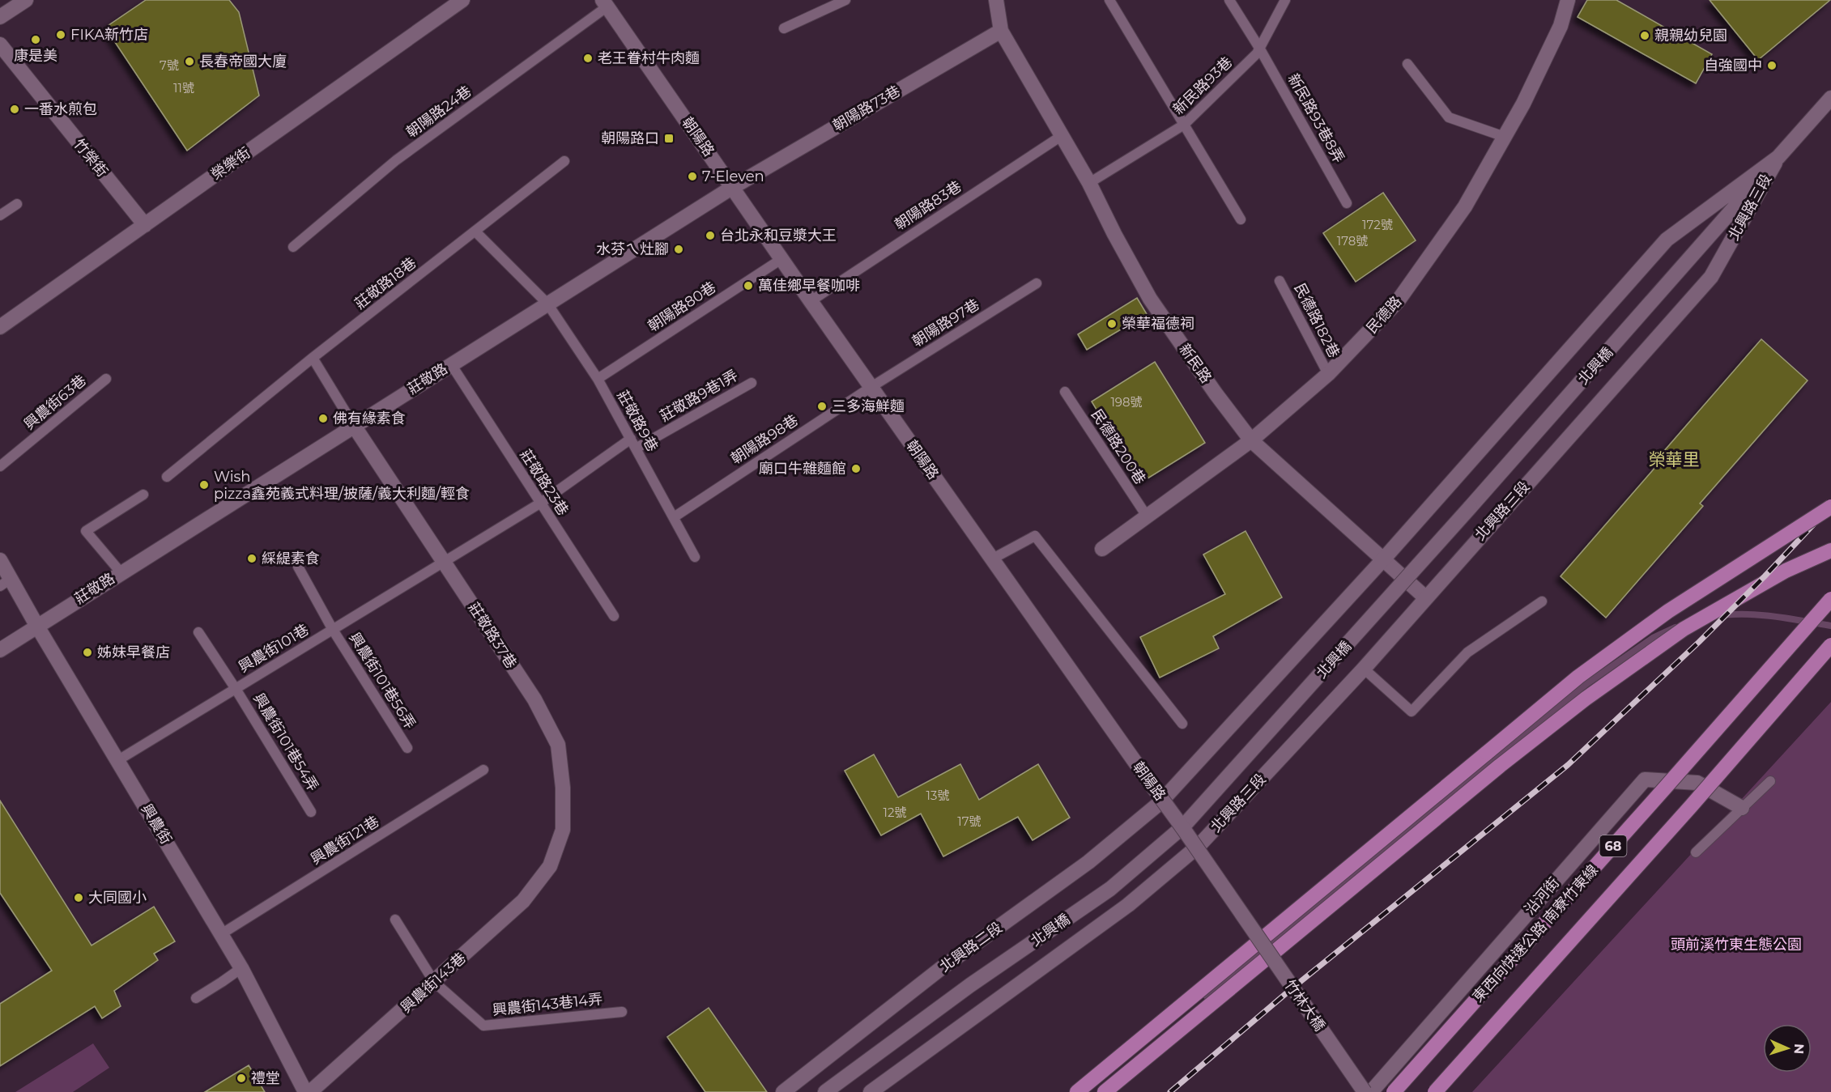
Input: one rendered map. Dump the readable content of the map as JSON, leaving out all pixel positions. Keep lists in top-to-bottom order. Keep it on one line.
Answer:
{"streets":{"highway":["68","東西向快速公路 南寮竹東線"],"street":["朝陽路73巷","朝陽路","竹榮街","榮樂街","北興路三段","民德路","新民路","北興橋","莊敬路","莊敬路37巷","興農街","沿河街","北興路二段","興農街143巷","竹林大橋"],"lane":["新民路93巷","朝陽路24巷","新民路93巷8弄","朝陽路83巷","莊敬路18巷","朝陽路80巷","民德路182巷","朝陽路97巷","莊敬路9巷1弄","興農街63巷","莊敬路9巷","朝陽路98巷","民德路200巷","莊敬路23巷","興農街101巷","興農街101巷56弄","興農街101巷54弄","興農街121巷","興農街143巷14弄"]},"crossings":[["新民路93巷","新民路93巷8弄"],["新民路93巷","新民路"],["朝陽路73巷","朝陽路"],["朝陽路73巷","新民路"],["朝陽路73巷","莊敬路"],["朝陽路24巷","朝陽路"],["朝陽路","朝陽路83巷"],["朝陽路","朝陽路80巷"],["朝陽路","朝陽路97巷"],["朝陽路","北興橋"],["朝陽路","莊敬路"],["朝陽路","朝陽路98巷"],["朝陽路","竹林大橋"],["竹榮街","榮樂街"],["朝陽路83巷","新民路"],["北興路三段","新民路"],["北興路三段","北興橋"],["北興路三段","北興路二段"],["朝陽路80巷","莊敬路9巷"],["民德路","民德路182巷"],["民德路","新民路"],["民德路","民德路200巷"],["朝陽路97巷","朝陽路98巷"],["莊敬路","莊敬路9巷"],["莊敬路","莊敬路23巷"],["莊敬路","莊敬路37巷"],["莊敬路","興農街"],["莊敬路9巷1弄","莊敬路9巷"],["莊敬路9巷","朝陽路98巷"],["莊敬路9巷","興農街101巷"],["莊敬路23巷","興農街101巷"],["莊敬路37巷","興農街101巷"],["莊敬路37巷","興農街143巷"],["興農街101巷","興農街101巷56弄"],["興農街101巷","興農街101巷54弄"],["興農街101巷","興農街"],["興農街","興農街121巷"],["興農街143巷","興農街143巷14弄"]],"districts":["榮華里"],"parks":["頭前溪竹東生態公園"],"places":{"other":["FIKA新竹店","親親幼兒園","康是美","老王眷村牛肉麵","長春帝國大廈","自強國中","一番水煎包","7-Eleven","台北永和豆漿大王","水芬ㄟ灶腳","萬佳鄉早餐咖啡","榮華福德祠","三多海鮮麵","佛有緣素食","廟口牛雜麵館","Wish pizza鑫苑義式料理/披薩/義大利麵/輕食","綵緹素食","姊妹早餐店","大同國小","禮堂"],"transit":["朝陽路口"]},"house_numbers":["7號","11號","172號","178號","198號","13號","12號","17號"],"north":"right"}
